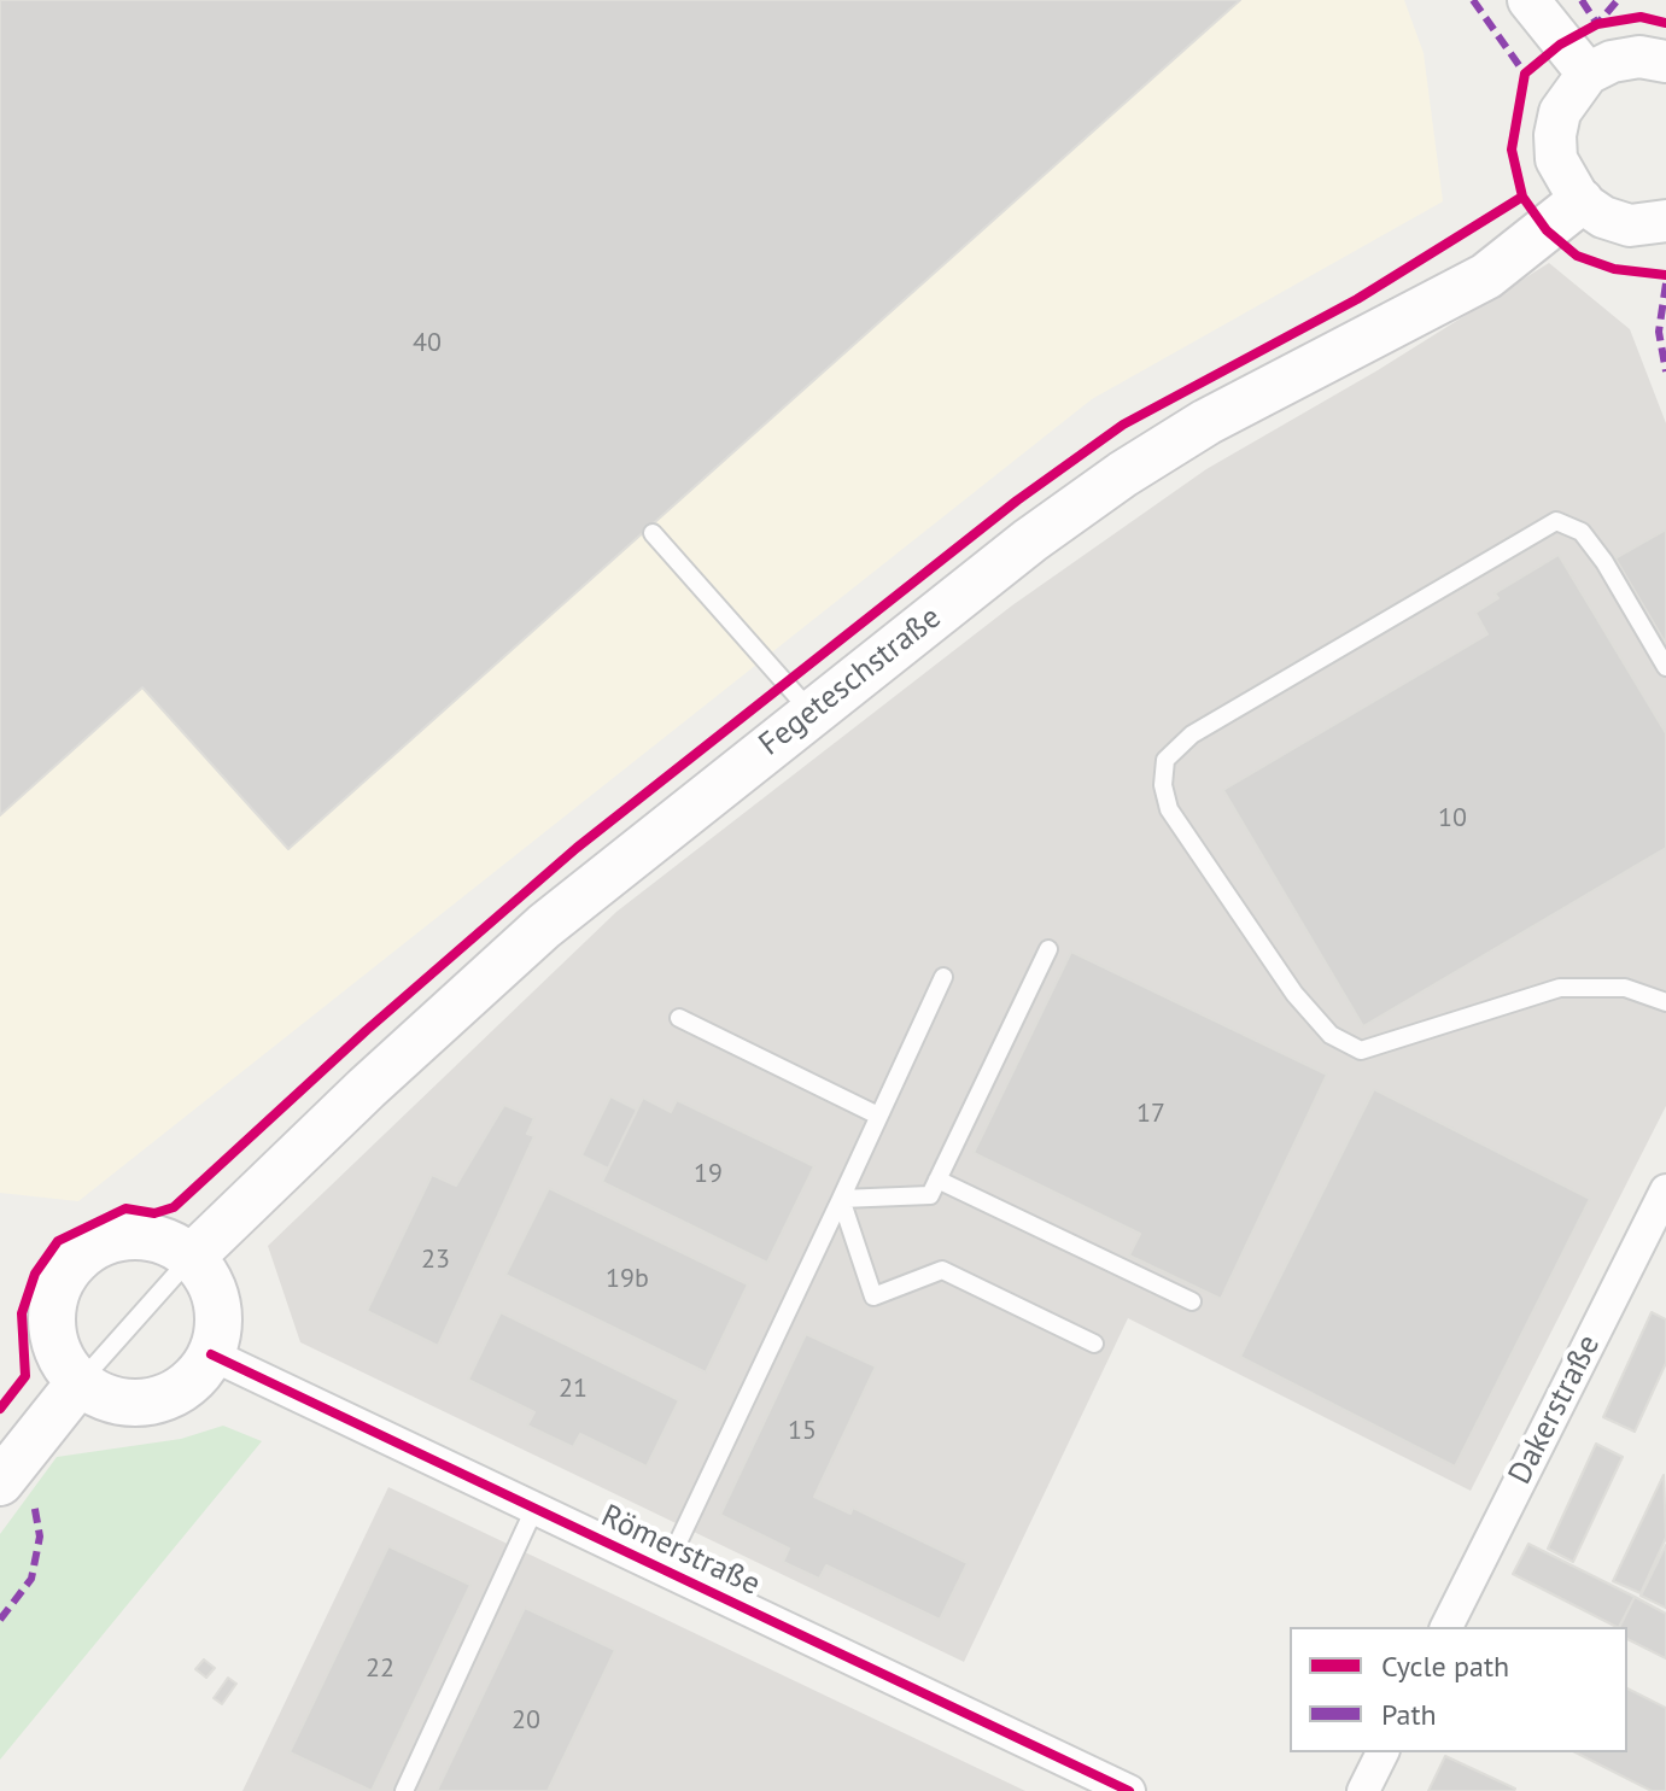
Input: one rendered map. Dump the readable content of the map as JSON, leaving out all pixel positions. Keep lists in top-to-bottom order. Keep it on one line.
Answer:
{"streets":{"main road":["Fegeteschstraße"],"street":["Dakerstraße","Römerstraße"]},"house_numbers":["40","10","17","19","23","19b","21","15","22","20"],"legend":["Cycle path","Path"]}
